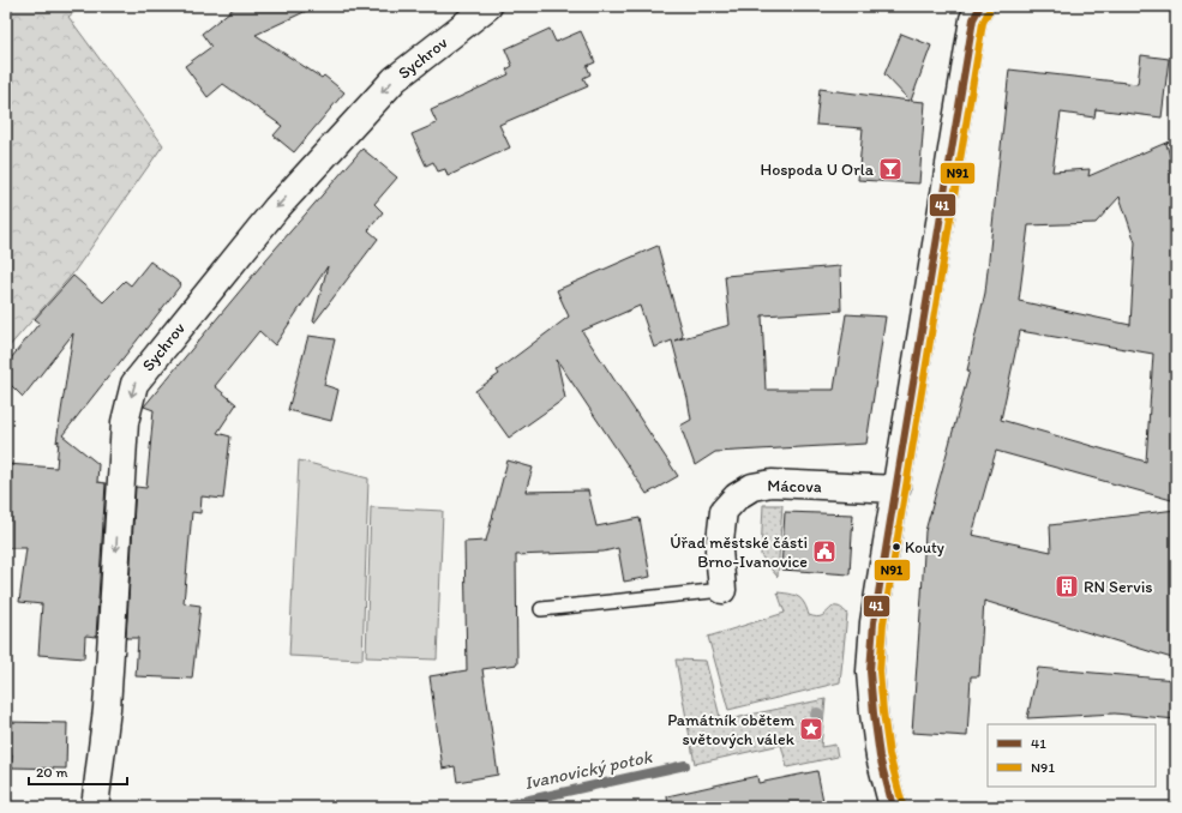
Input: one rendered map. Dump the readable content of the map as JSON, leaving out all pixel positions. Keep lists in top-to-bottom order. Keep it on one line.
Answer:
{"streets":{"street":["Sychrov","Mácova"]},"one_way":["Sychrov"],"water":["Ivanovický potok"],"places":{"bar":["Hospoda U Orla"],"other":["Kouty"],"public building":["Úřad městské části Brno-Ivanovice"],"building":["RN Servis"],"place":["Památník obětem světových válek"]},"lines":["transit line 41","transit line N91"],"legend":["41","N91"],"scale_bar":"20 m"}
